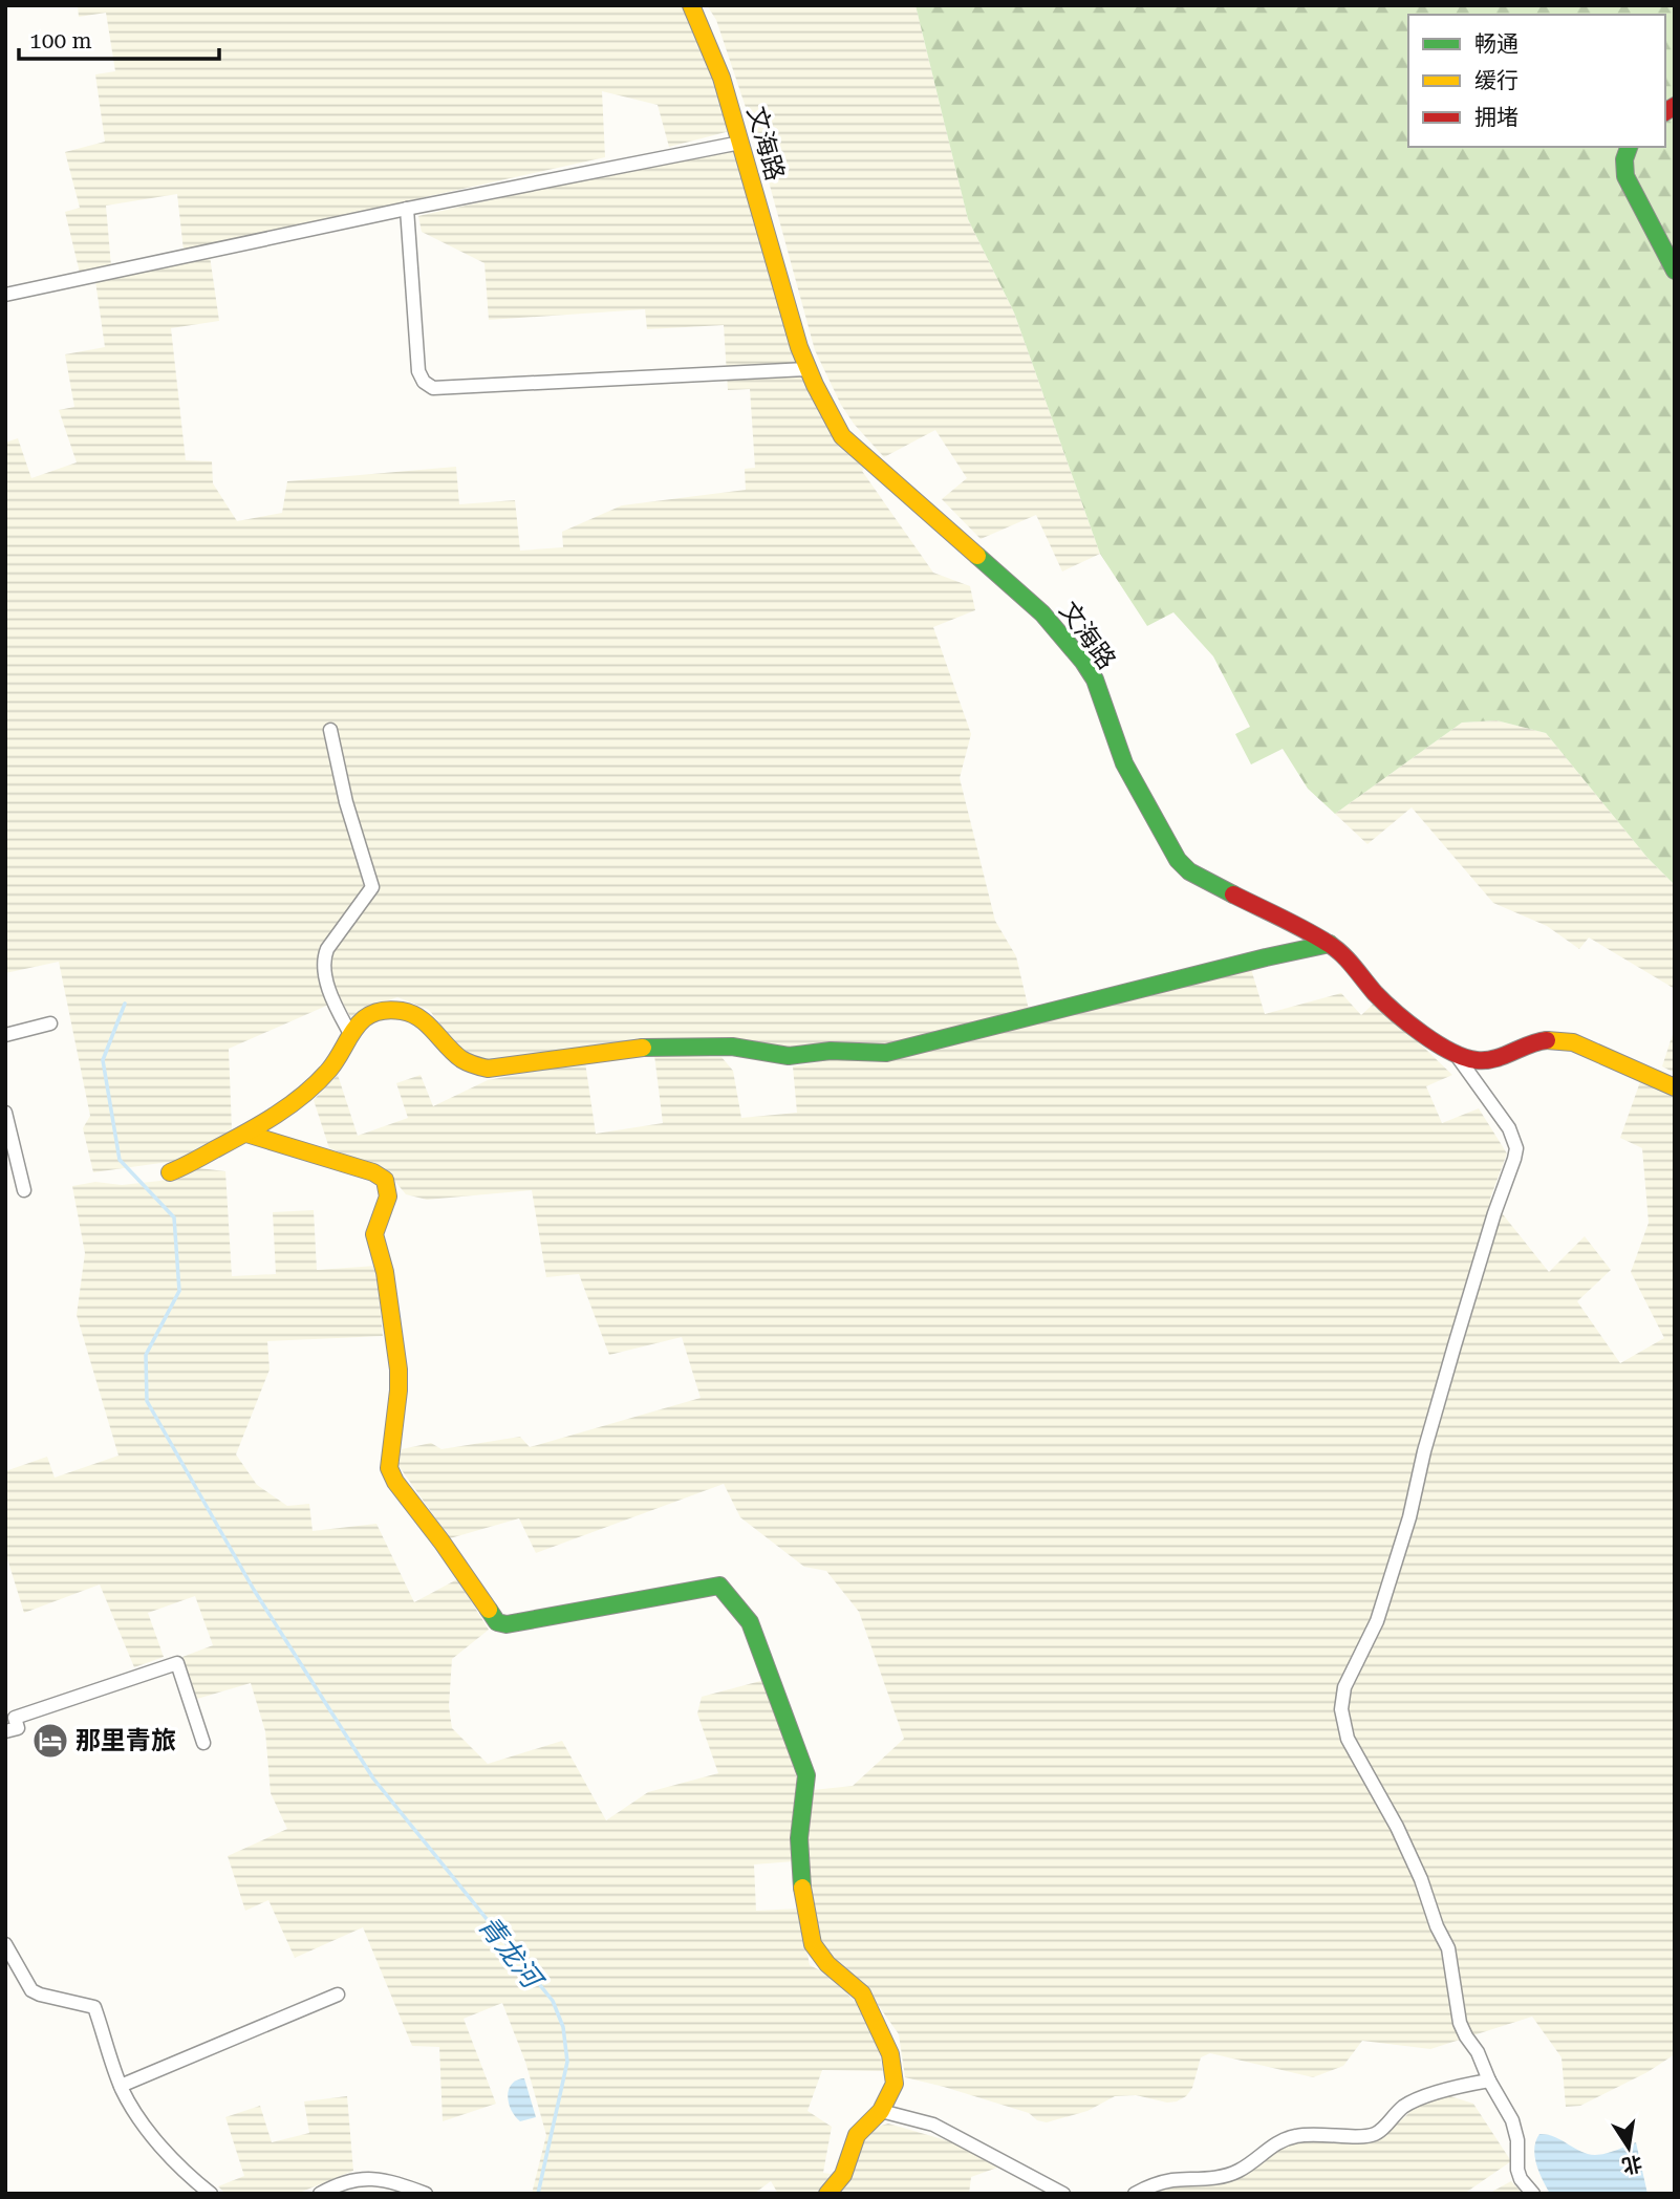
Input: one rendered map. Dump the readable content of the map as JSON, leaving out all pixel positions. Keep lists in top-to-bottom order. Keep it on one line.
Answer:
{"streets":{"street":["文海路"]},"water":["青龙河"],"places":{"hotel":["那里青旅"]},"legend":["畅通","缓行","拥堵"],"scale_bar":"100 m","north":"bottom"}
